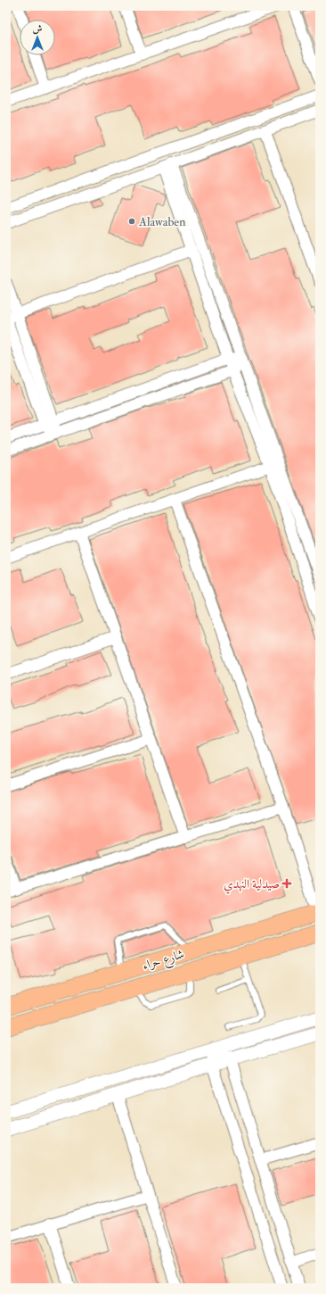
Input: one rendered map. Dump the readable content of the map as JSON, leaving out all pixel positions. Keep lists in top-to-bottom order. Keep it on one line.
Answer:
{"streets":{"main road":["شارع حراء"]},"places":{"other":["Alawaben"],"health":["صيدلية النهدي"]},"north":"top"}
